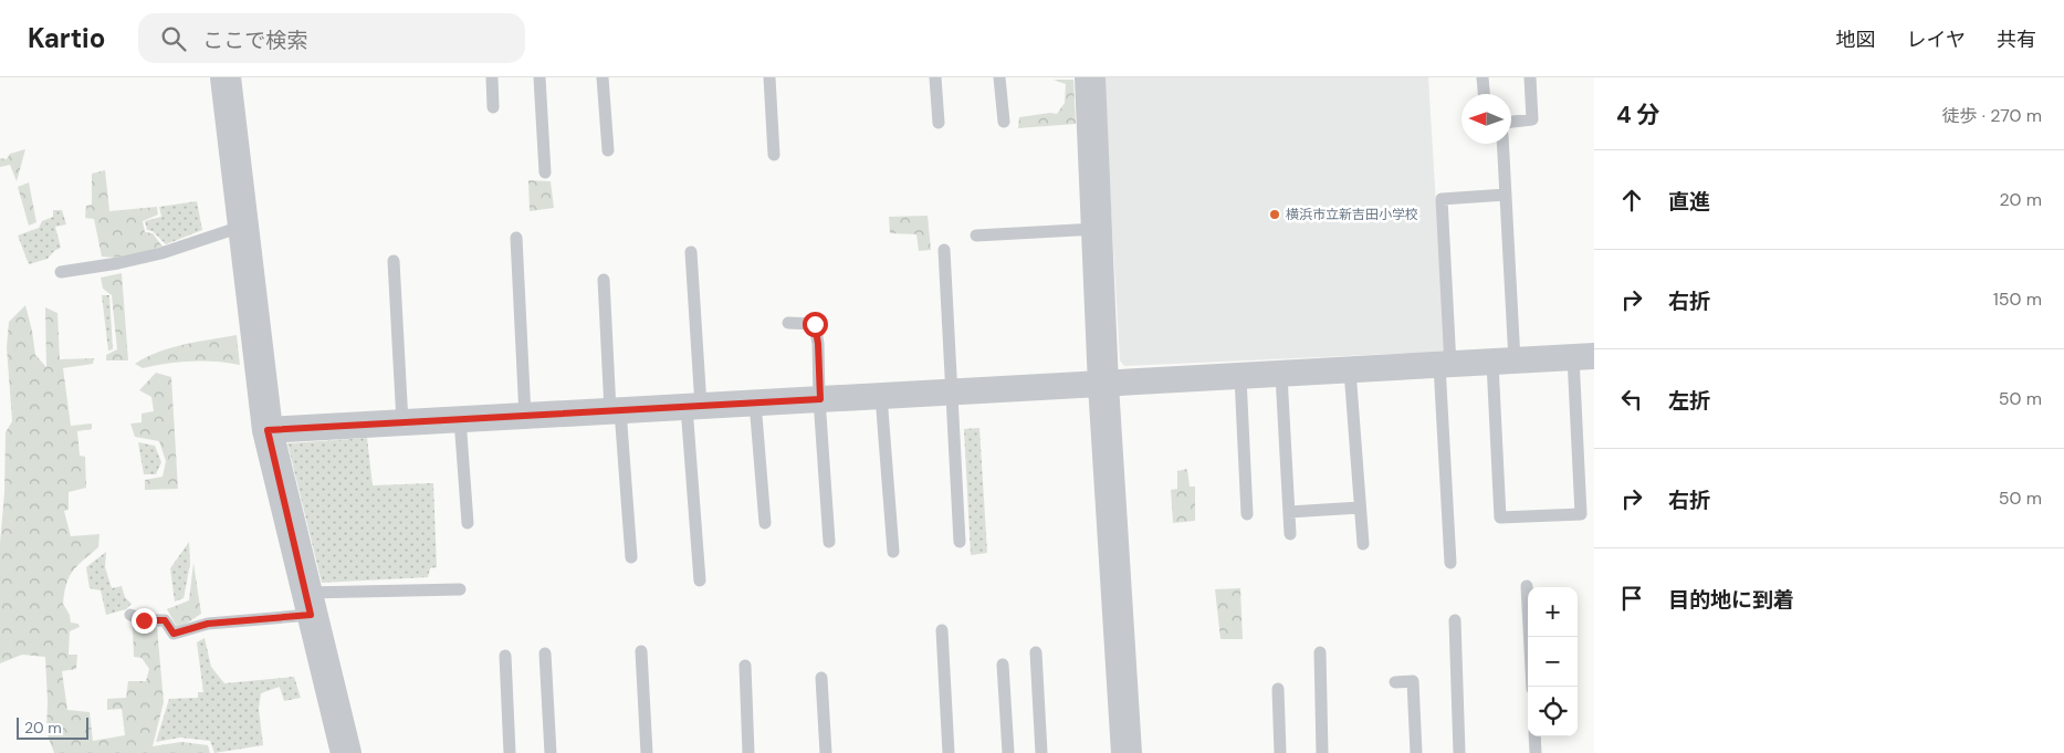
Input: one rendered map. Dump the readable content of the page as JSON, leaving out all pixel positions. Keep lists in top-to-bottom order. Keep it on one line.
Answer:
{"places":["横浜市立新吉田小学校"],"scale_bar":"20 m","north":"left","page":{"header":"Kartio","search":"ここで検索","nav":["地図","レイヤ","共有"],"heading":["4 分","徒歩 · 270 m"],"list":[["直進","20 m"],["右折","150 m"],["左折","50 m"],["右折","50 m"],"目的地に到着"],"map_buttons":["+","−"],"scale":"20 m"}}
